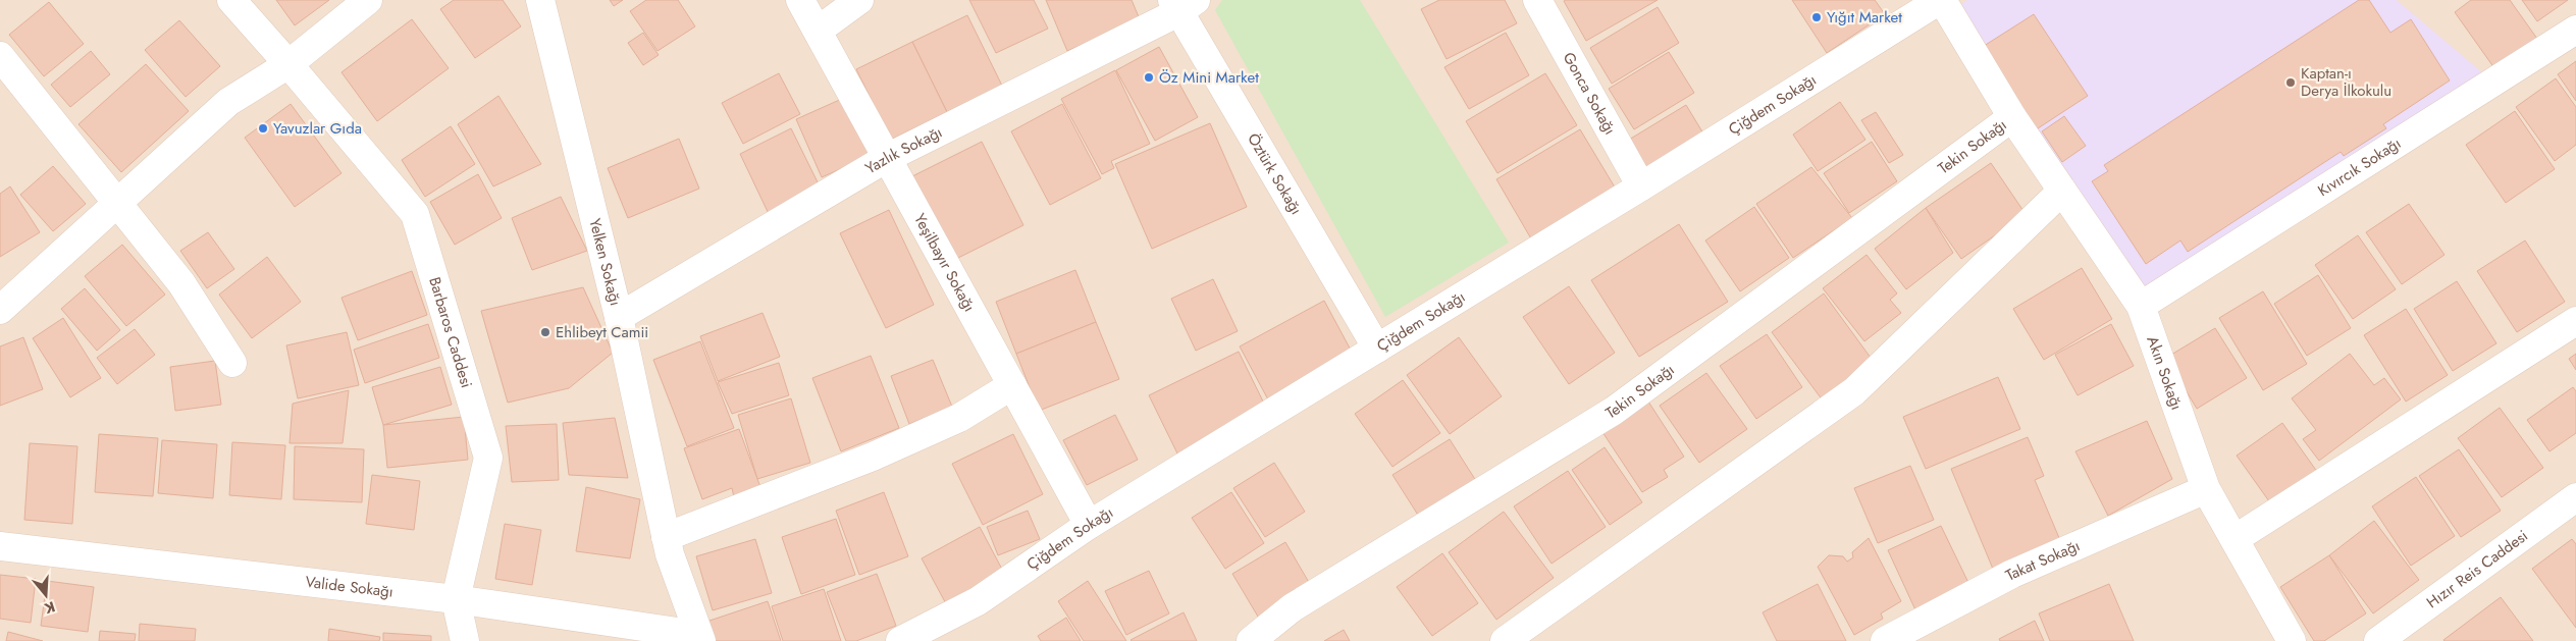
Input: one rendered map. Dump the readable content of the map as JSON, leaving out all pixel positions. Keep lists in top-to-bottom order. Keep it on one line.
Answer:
{"streets":{"street":["Gonca Sokağı","Çiğdem Sokağı","Tekin Sokağı","Yazlık Sokağı","Kıvırcık Sokağı","Öztürk Sokağı","Yelken Sokağı","Yeşilbayır Sokağı","Barbaros Caddesi","Akın Sokağı","Takat Sokağı","Hızır Reis Caddesi","Valide Sokağı"]},"crossings":[["Gonca Sokağı","Çiğdem Sokağı"],["Çiğdem Sokağı","Öztürk Sokağı"],["Çiğdem Sokağı","Yeşilbayır Sokağı"],["Çiğdem Sokağı","Akın Sokağı"],["Tekin Sokağı","Akın Sokağı"],["Yazlık Sokağı","Öztürk Sokağı"],["Yazlık Sokağı","Yelken Sokağı"],["Yazlık Sokağı","Yeşilbayır Sokağı"],["Kıvırcık Sokağı","Akın Sokağı"],["Yelken Sokağı","Valide Sokağı"],["Barbaros Caddesi","Valide Sokağı"],["Akın Sokağı","Takat Sokağı"]],"places":["Yığıt Market","Öz Mini Market","Kaptan-ı Derya İlkokulu","Yavuzlar Gıda","Ehlibeyt Camii"],"north":"bottom"}
